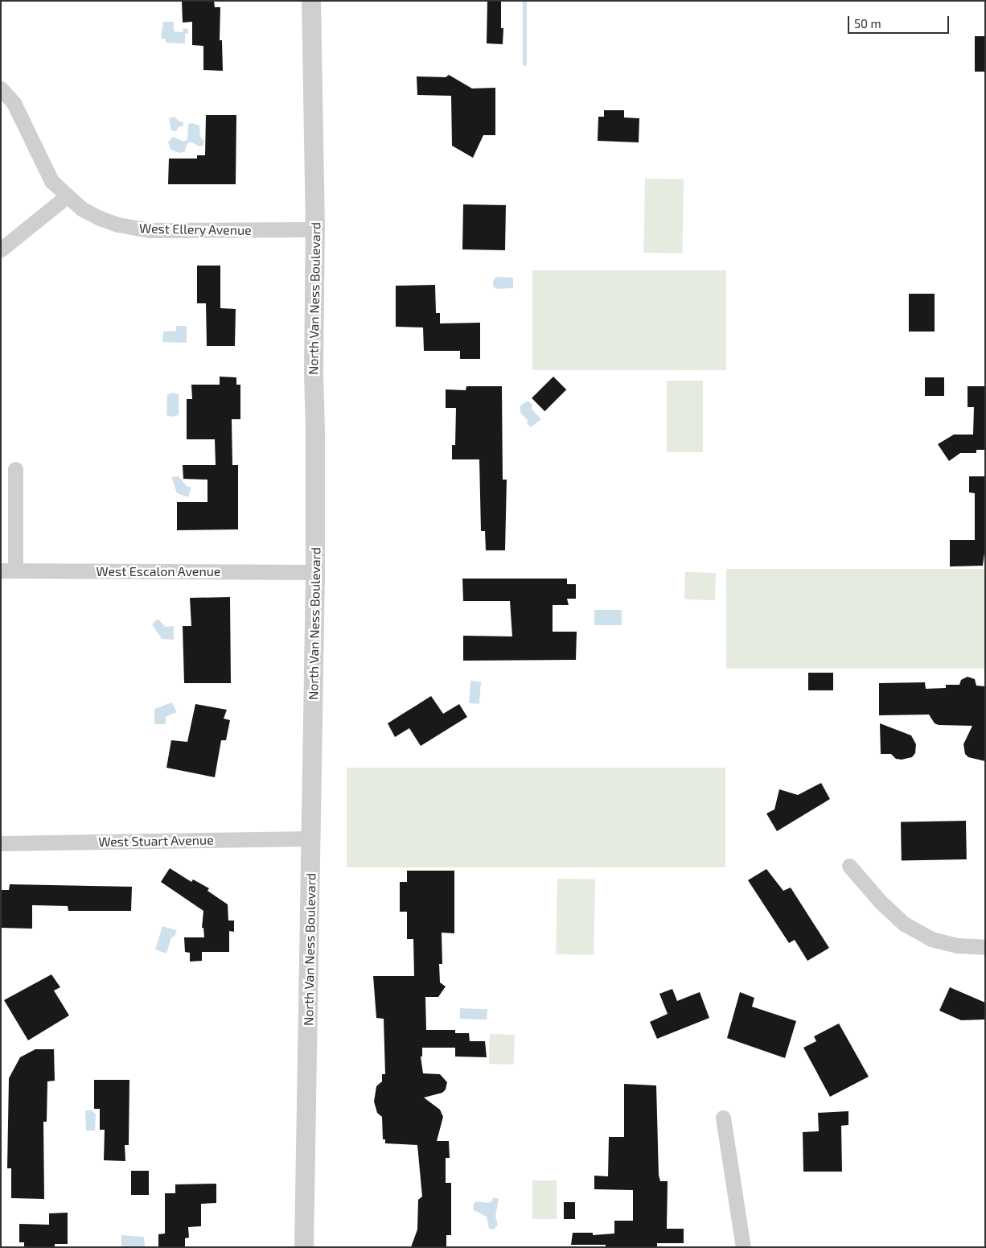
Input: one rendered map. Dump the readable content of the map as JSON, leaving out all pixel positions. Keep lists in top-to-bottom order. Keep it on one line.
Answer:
{"streets":{"street":["West Ellery Avenue","North Van Ness Boulevard","West Escalon Avenue","West Stuart Avenue"]},"crossings":[["West Ellery Avenue","North Van Ness Boulevard"],["North Van Ness Boulevard","West Escalon Avenue"],["North Van Ness Boulevard","West Stuart Avenue"]],"scale_bar":"50 m"}
